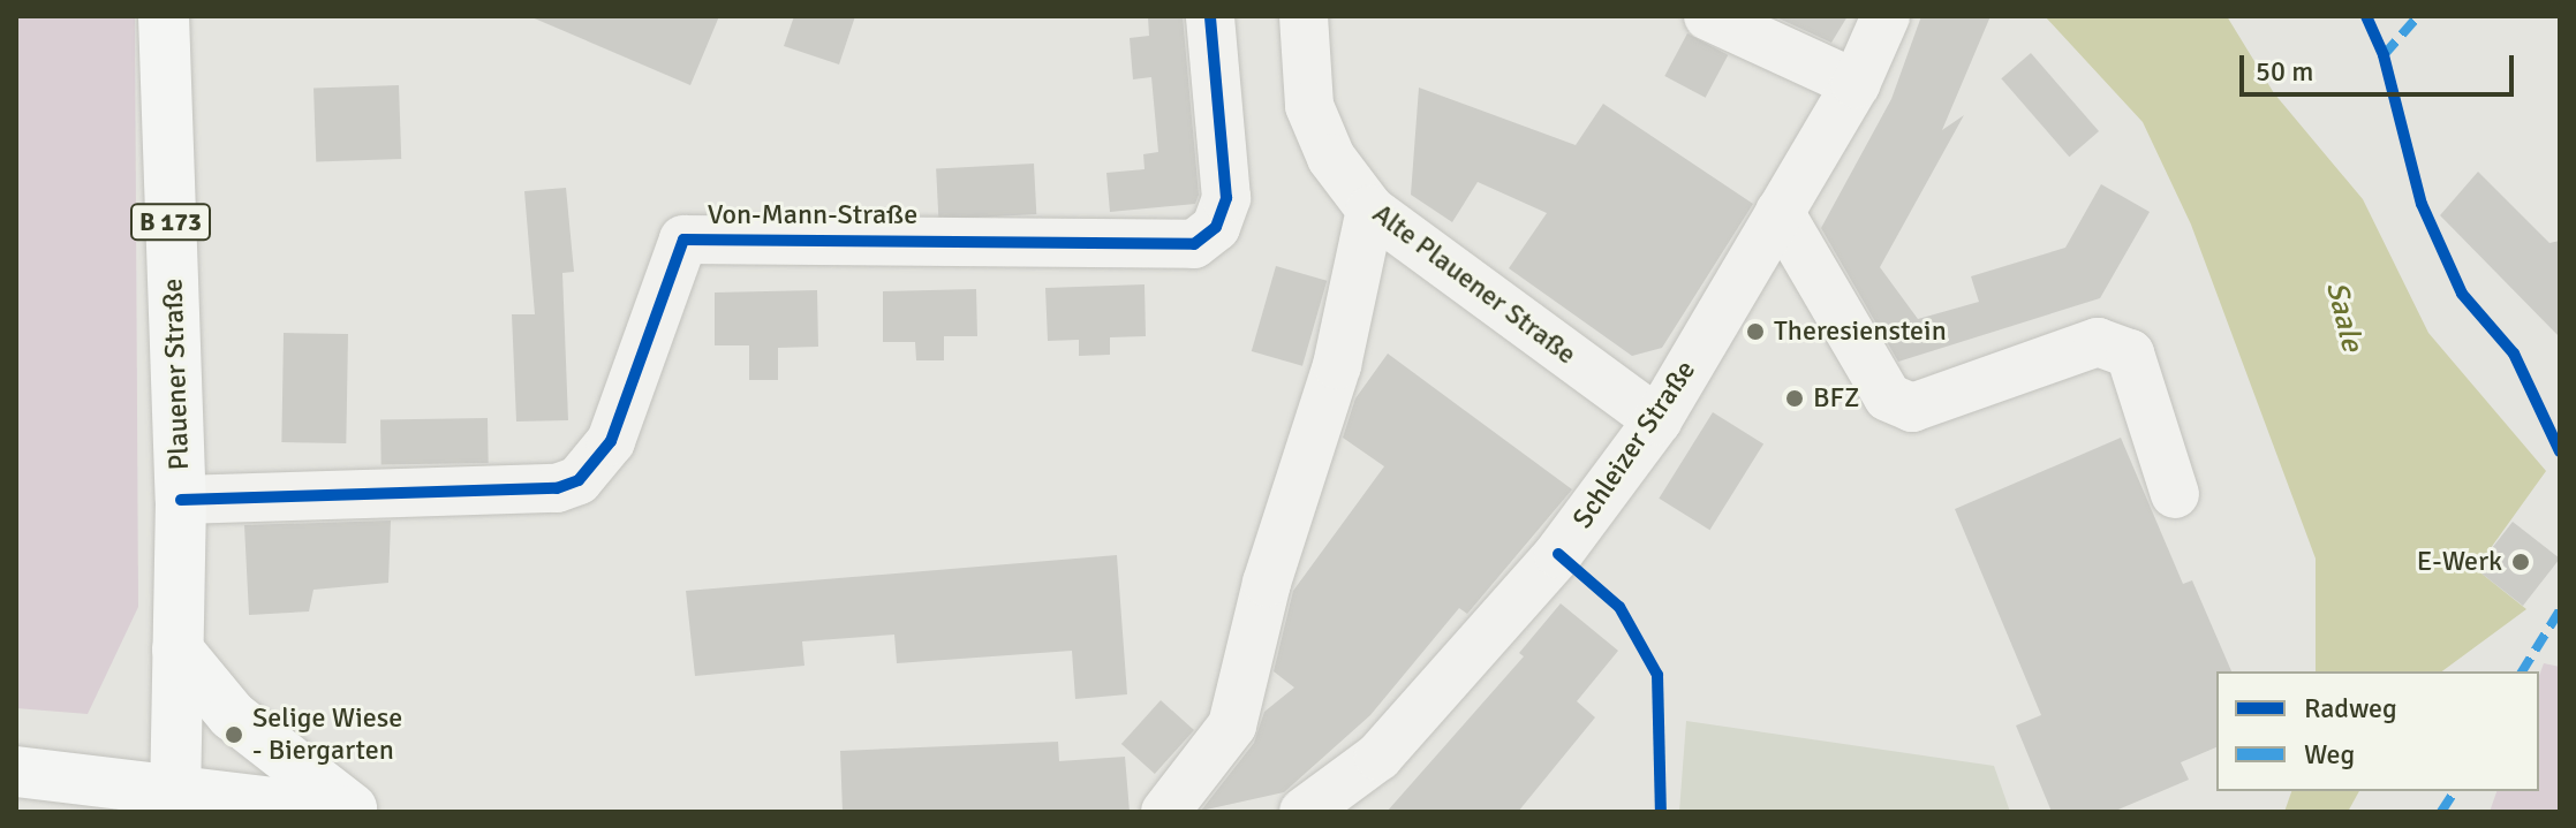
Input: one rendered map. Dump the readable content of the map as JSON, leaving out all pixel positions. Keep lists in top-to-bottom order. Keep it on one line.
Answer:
{"streets":{"main road":["B 173","Plauener Straße"],"street":["Von-Mann-Straße","Alte Plauener Straße","Schleizer Straße"]},"crossings":[["Von-Mann-Straße","Plauener Straße"],["Alte Plauener Straße","Schleizer Straße"]],"water":["Saale"],"places":["Theresienstein","BFZ","E-Werk","Selige Wiese - Biergarten"],"legend":["Radweg","Weg"],"scale_bar":"50 m"}
